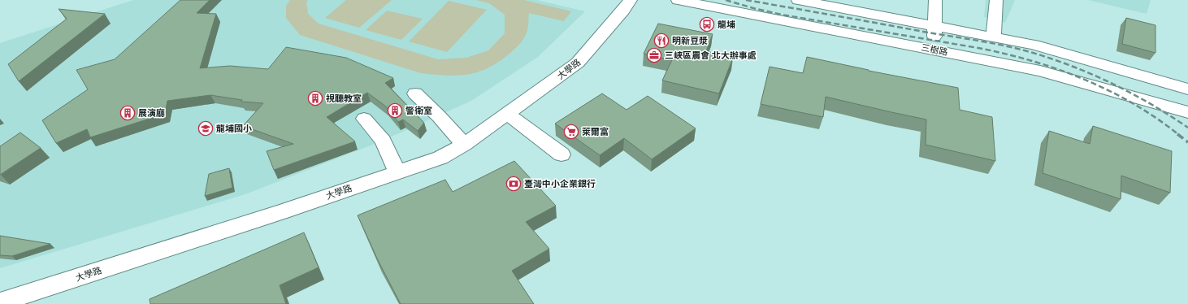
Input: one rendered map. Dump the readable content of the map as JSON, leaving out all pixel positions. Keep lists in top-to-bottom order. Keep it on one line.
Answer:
{"streets":{"street":["三樹路","大學路"]},"places":{"bus stop":["龍埔"],"restaurant":["明新豆漿"],"office":["三峽區農會 北大辦事處"],"building":["視聽教室","警衛室","展演廳"],"school or university":["龍埔國小"],"supermarket":["萊爾富"],"bank":["臺灣中小企業銀行"]}}
